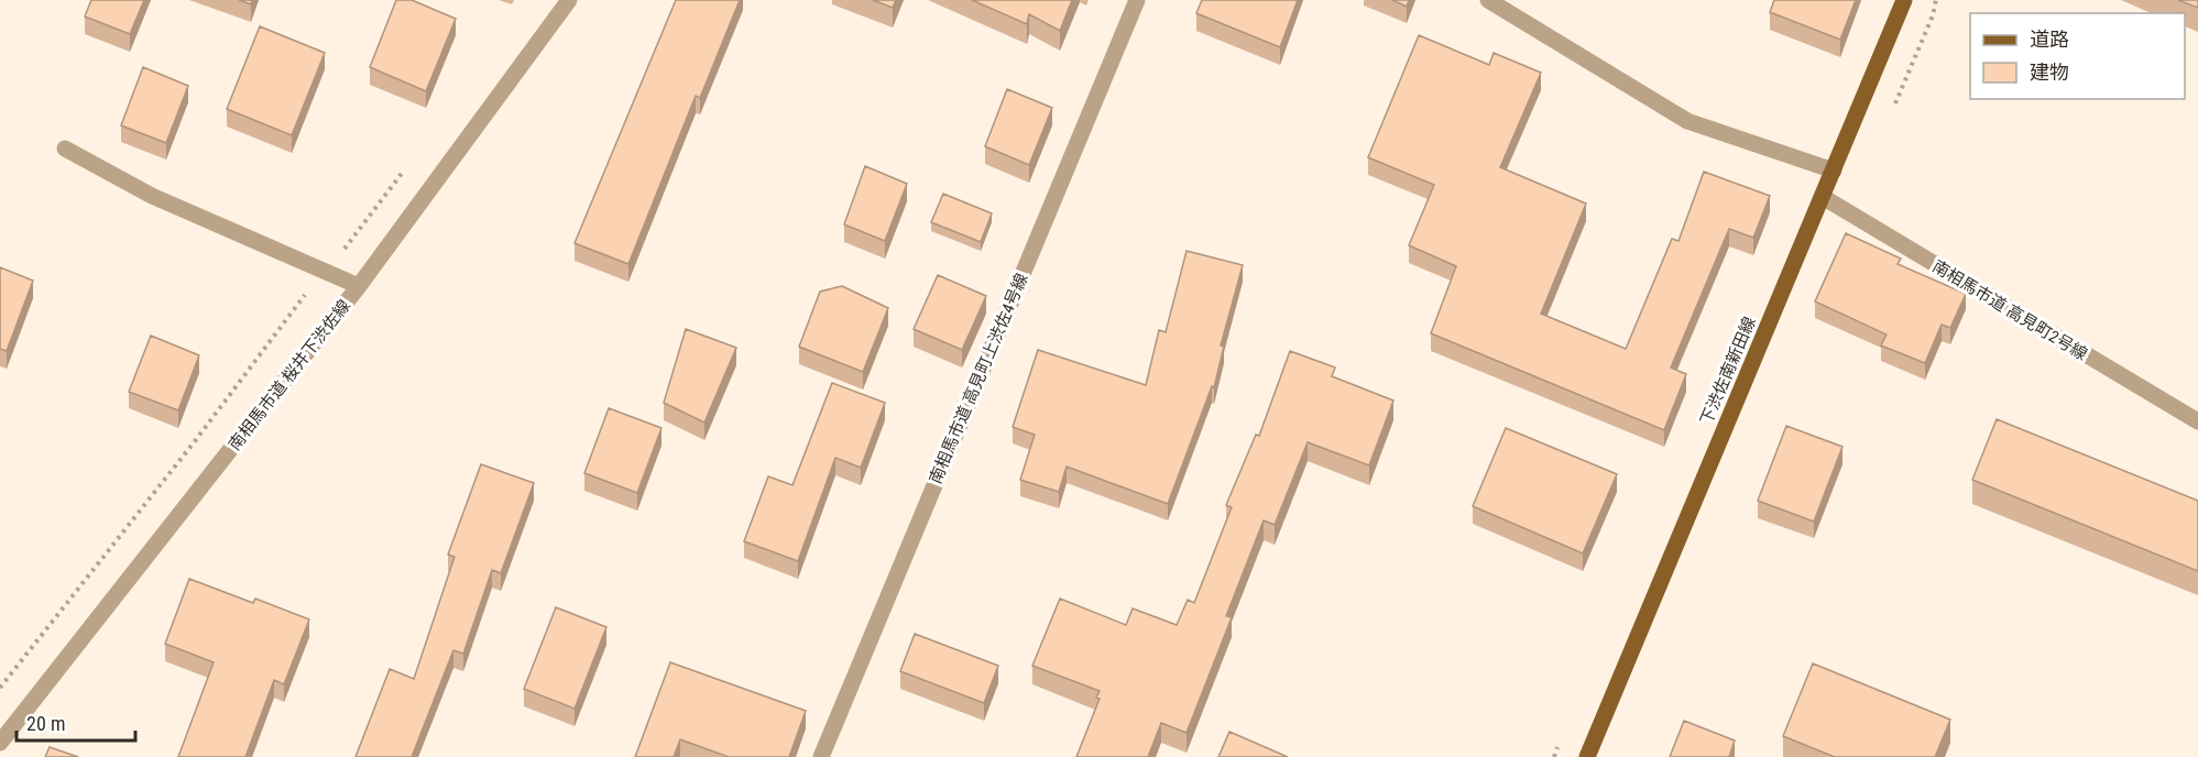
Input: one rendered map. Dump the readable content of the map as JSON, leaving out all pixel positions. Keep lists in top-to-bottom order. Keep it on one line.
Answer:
{"streets":{"main road":["下渋佐南新田線"],"street":["南相馬市道 高見町2号線","南相馬市道 桜井下渋佐線","南相馬市道 高見町上渋佐4号線"]},"crossings":[["南相馬市道 高見町2号線","下渋佐南新田線"]],"legend":["道路","建物"],"scale_bar":"20 m"}
